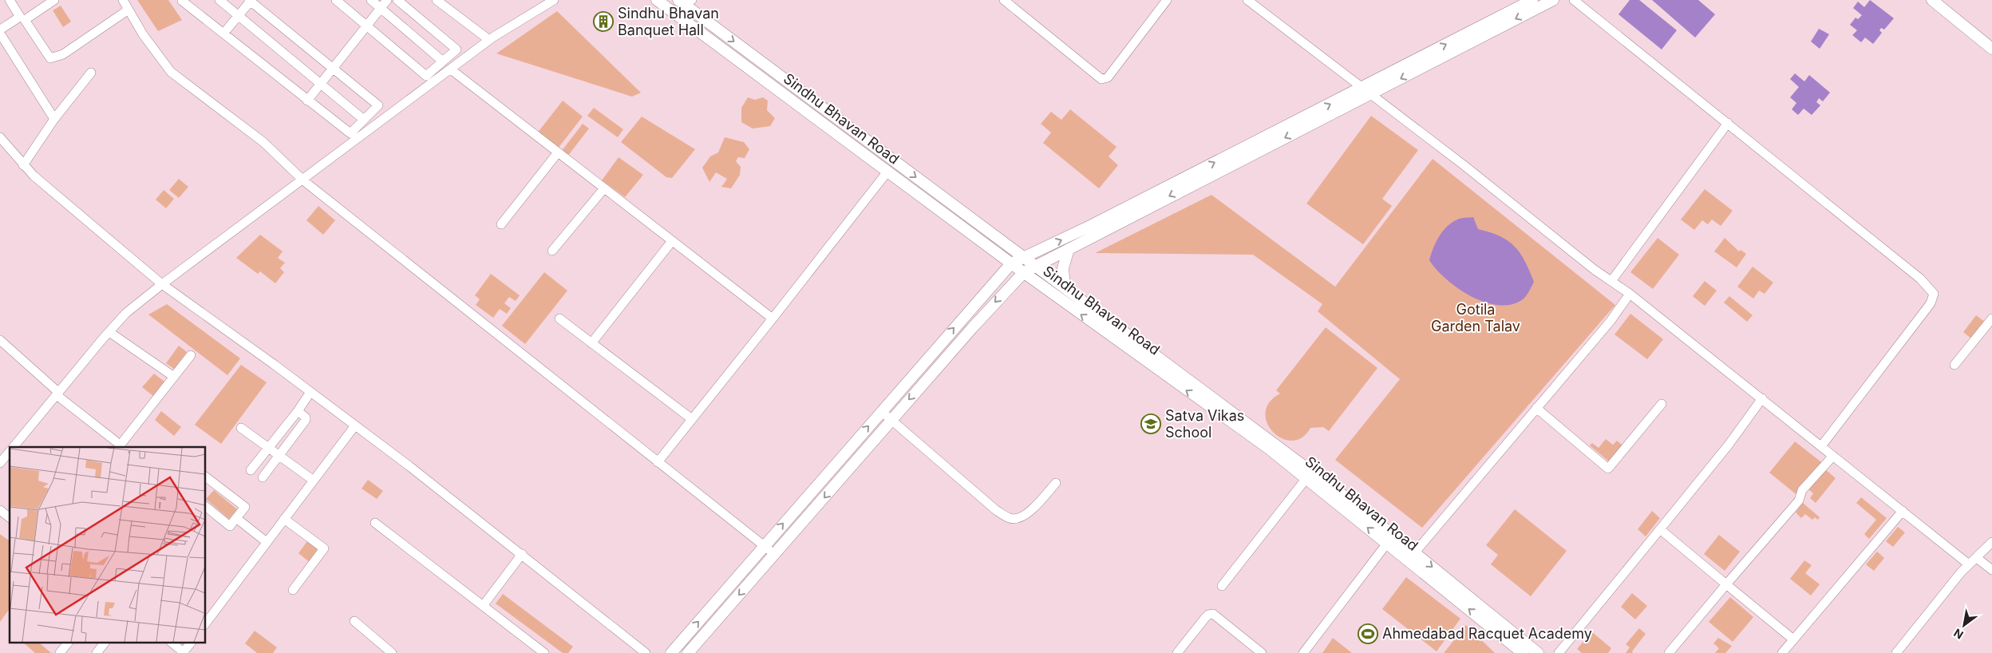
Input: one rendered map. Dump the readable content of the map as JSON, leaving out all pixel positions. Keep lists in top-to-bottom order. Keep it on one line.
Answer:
{"streets":{"main road":["Sindhu Bhavan Road"]},"parks":["Gotila Garden Talav"],"places":{"building":["Sindhu Bhavan Banquet Hall"],"school or university":["Satva Vikas School"],"sports":["Ahmedabad Racquet Academy"]},"north":"bottom left"}
